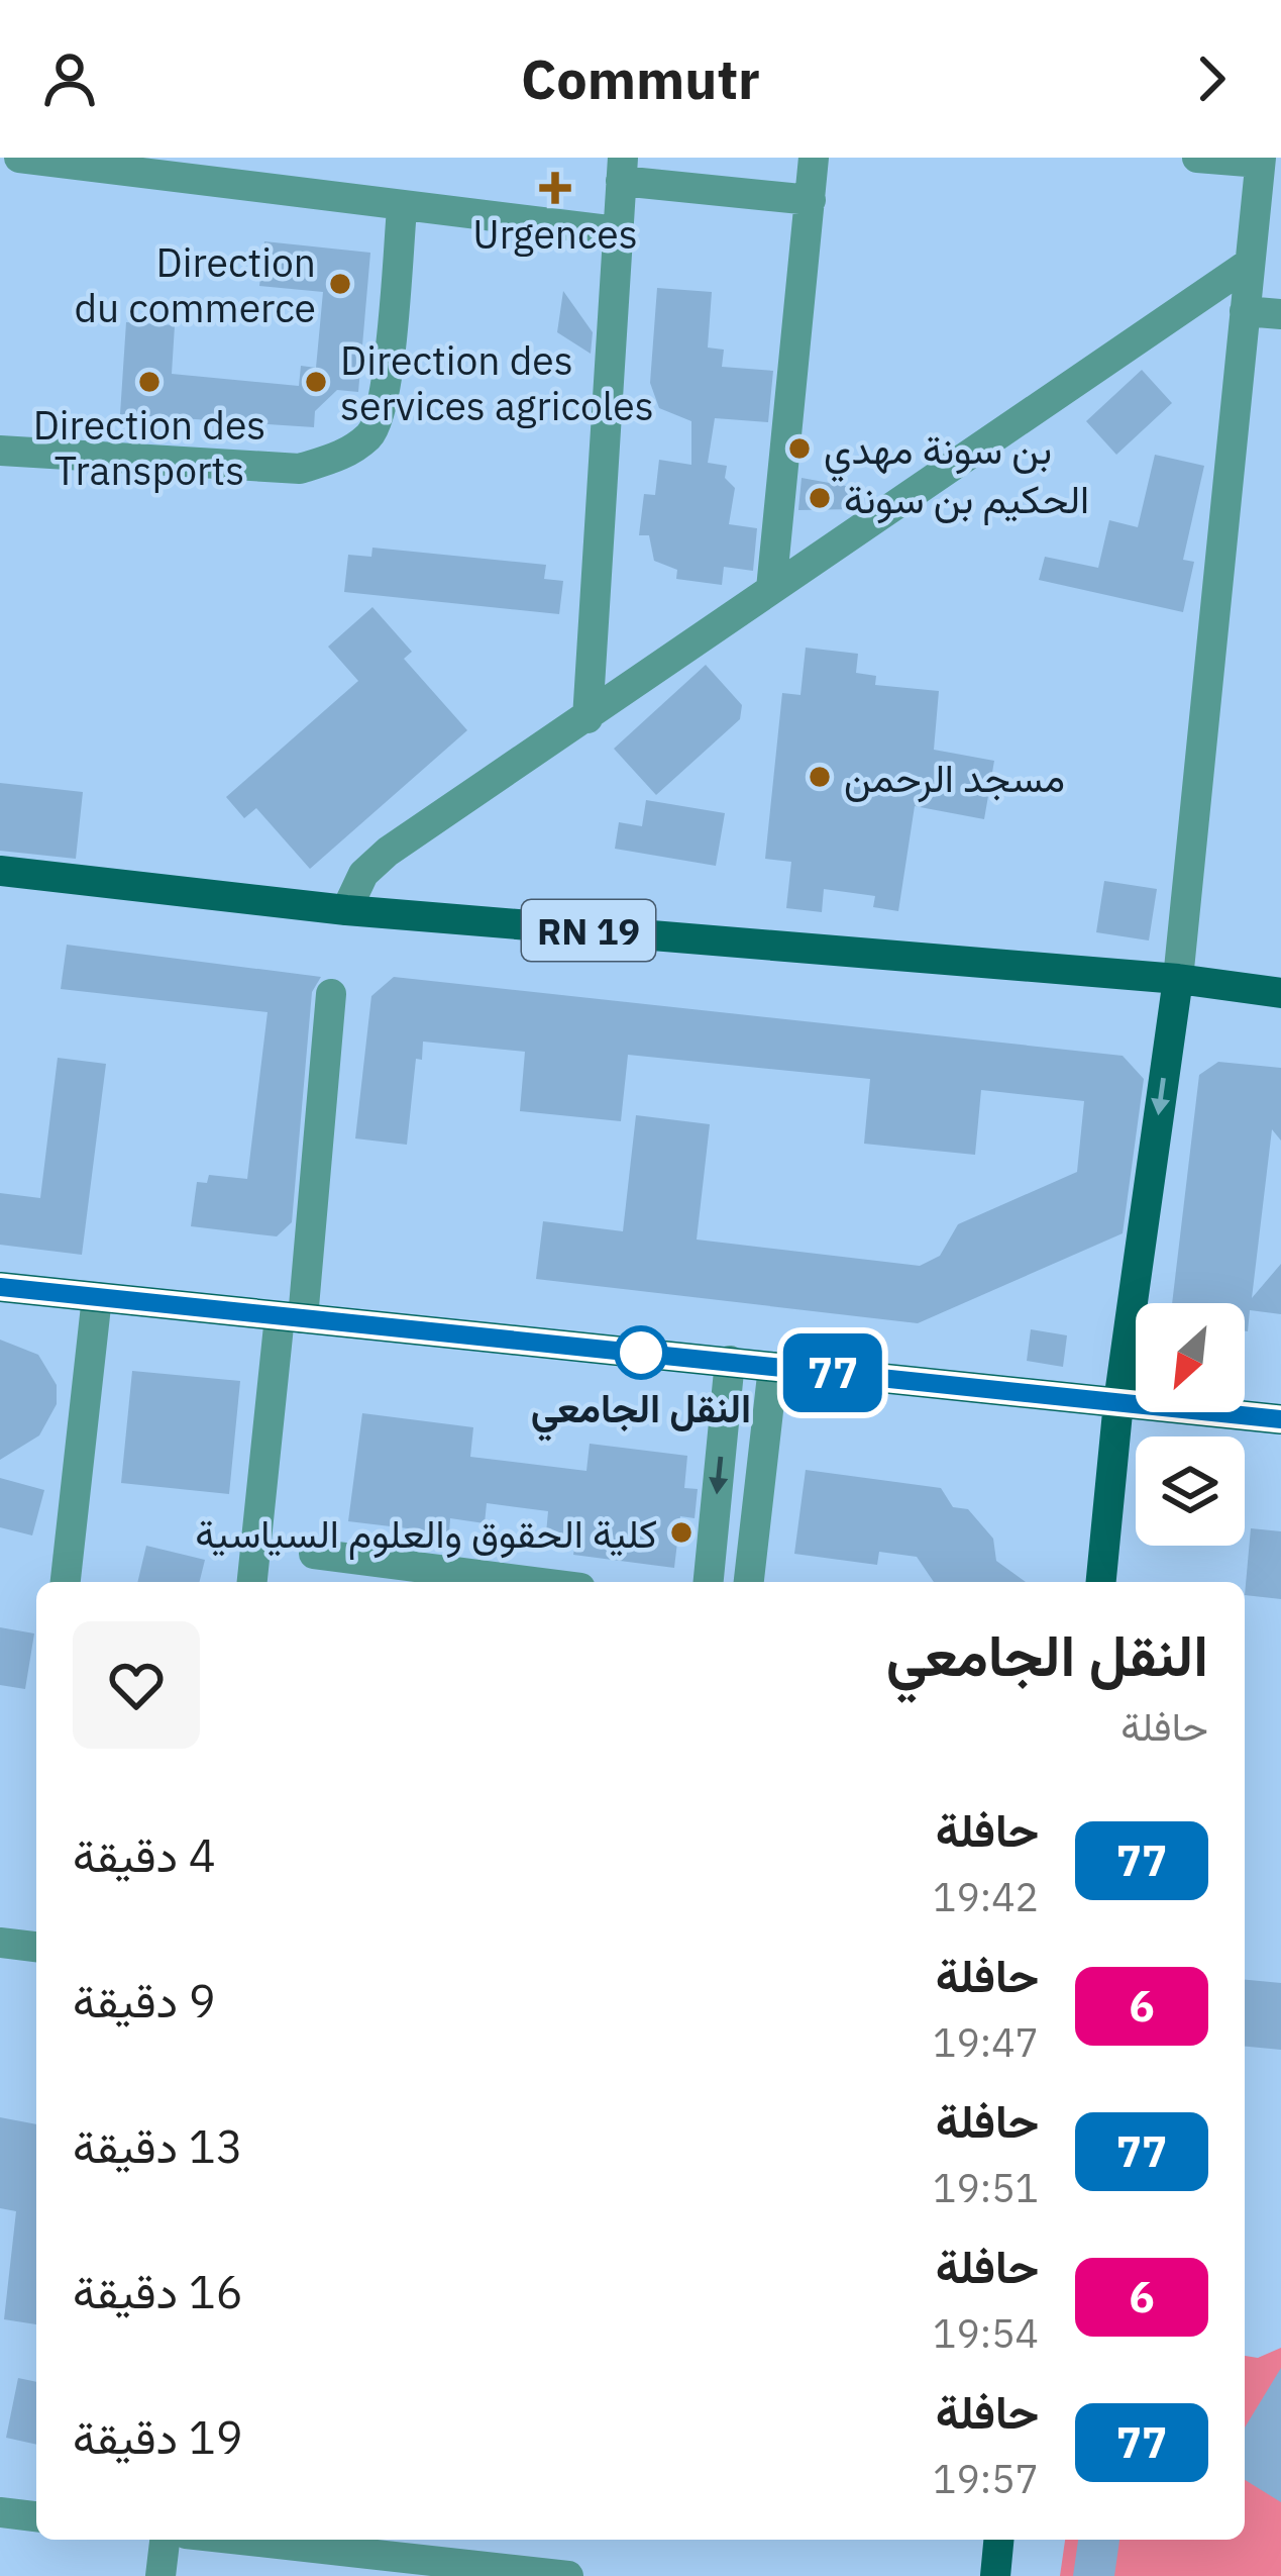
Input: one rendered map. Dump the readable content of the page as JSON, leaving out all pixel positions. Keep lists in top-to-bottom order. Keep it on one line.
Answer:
{"streets":{"main road":["RN 19"]},"places":{"health":["Urgences"],"other":["Direction du commerce","Direction des Transports","Direction des services agricoles","بن سونة مهدي","الحكيم بن سونة","مسجد الرحمن","النقل الجامعي","كلية الحقوق والعلوم السياسية"]},"lines":["bus line 77"],"north":"bottom left","page":{"header":"Commutr","on_map":"77","heading":["النقل الجامعي","حافلة"],"list":[{"mark":"77","name":"حافلة","note":"19:42","value":"4 دقيقة"},{"mark":"6","name":"حافلة","note":"19:47","value":"9 دقيقة"},{"mark":"77","name":"حافلة","note":"19:51","value":"13 دقيقة"},{"mark":"6","name":"حافلة","note":"19:54","value":"16 دقيقة"},{"mark":"77","name":"حافلة","note":"19:57","value":"19 دقيقة"}]}}
